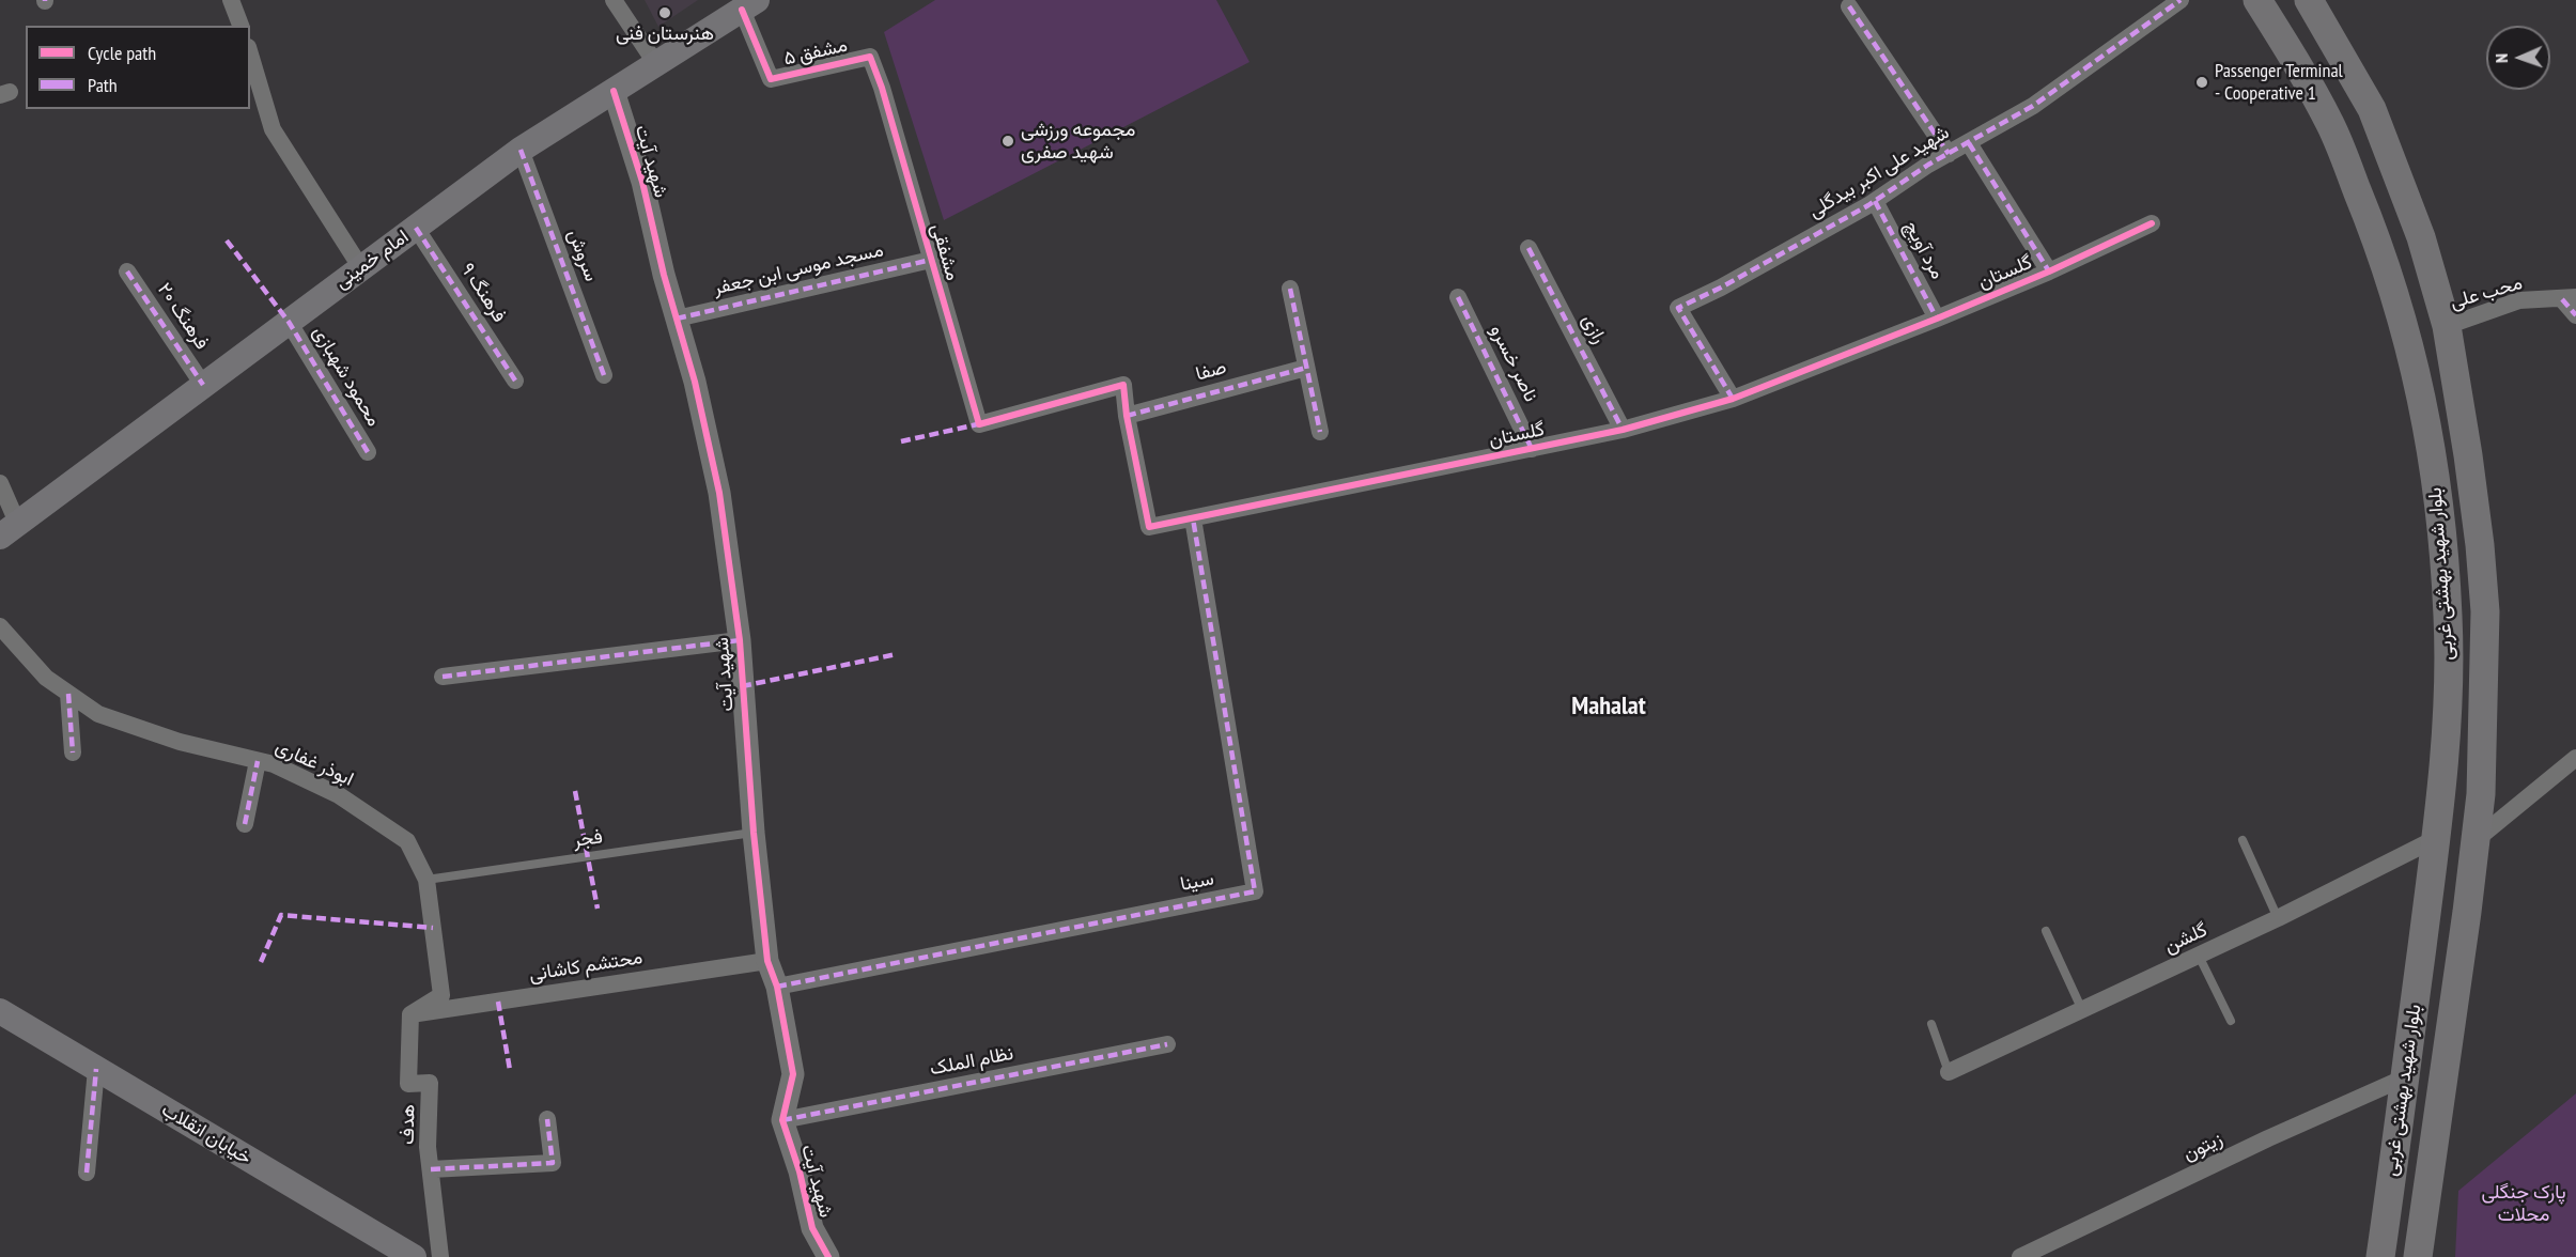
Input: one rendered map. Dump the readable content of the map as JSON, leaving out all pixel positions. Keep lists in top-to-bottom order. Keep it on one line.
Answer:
{"streets":{"main road":["امام خمینی","بلوار شهید بهشتی غربی","خیابان انقلاب"],"street":["مشفق ۵","شهید آیت","شهید علی اکبر بیدگلی","مرد آویچ","مشفقی","سروش","مسجد موسی ابن جعفر","گلستان","فرهنگ ۹","محب علی","فرهنگ ۲۰","رازی","ناصر خسرو","صفا","محمود شهبازی","ابوذر غفاری","سینا","گلشن","محتشم کاشانی","نظام الملک","هدف","زیتون"],"lane":["فجر"]},"crossings":[["مشفق ۵","مشفقی"],["مشفق ۵","امام خمینی"],["شهید آیت","امام خمینی"],["شهید آیت","مسجد موسی ابن جعفر"],["شهید آیت","فجر"],["شهید آیت","سینا"],["شهید آیت","محتشم کاشانی"],["شهید آیت","نظام الملک"],["شهید علی اکبر بیدگلی","مرد آویچ"],["شهید علی اکبر بیدگلی","گلستان"],["مرد آویچ","گلستان"],["مشفقی","مسجد موسی ابن جعفر"],["مشفقی","گلستان"],["سروش","امام خمینی"],["امام خمینی","فرهنگ ۹"],["امام خمینی","فرهنگ ۲۰"],["امام خمینی","محمود شهبازی"],["گلستان","رازی"],["گلستان","ناصر خسرو"],["گلستان","صفا"],["گلستان","سینا"],["محب علی","بلوار شهید بهشتی غربی"],["بلوار شهید بهشتی غربی","گلشن"],["بلوار شهید بهشتی غربی","زیتون"],["ابوذر غفاری","فجر"],["ابوذر غفاری","محتشم کاشانی"],["ابوذر غفاری","هدف"],["محتشم کاشانی","هدف"]],"districts":["Mahalat"],"parks":["پارک جنگلی محلات"],"places":["هنرستان فنی","Passenger Terminal - Cooperative 1","مجموعه ورزشی شهید صفری"],"legend":["Cycle path","Path"],"north":"left"}
